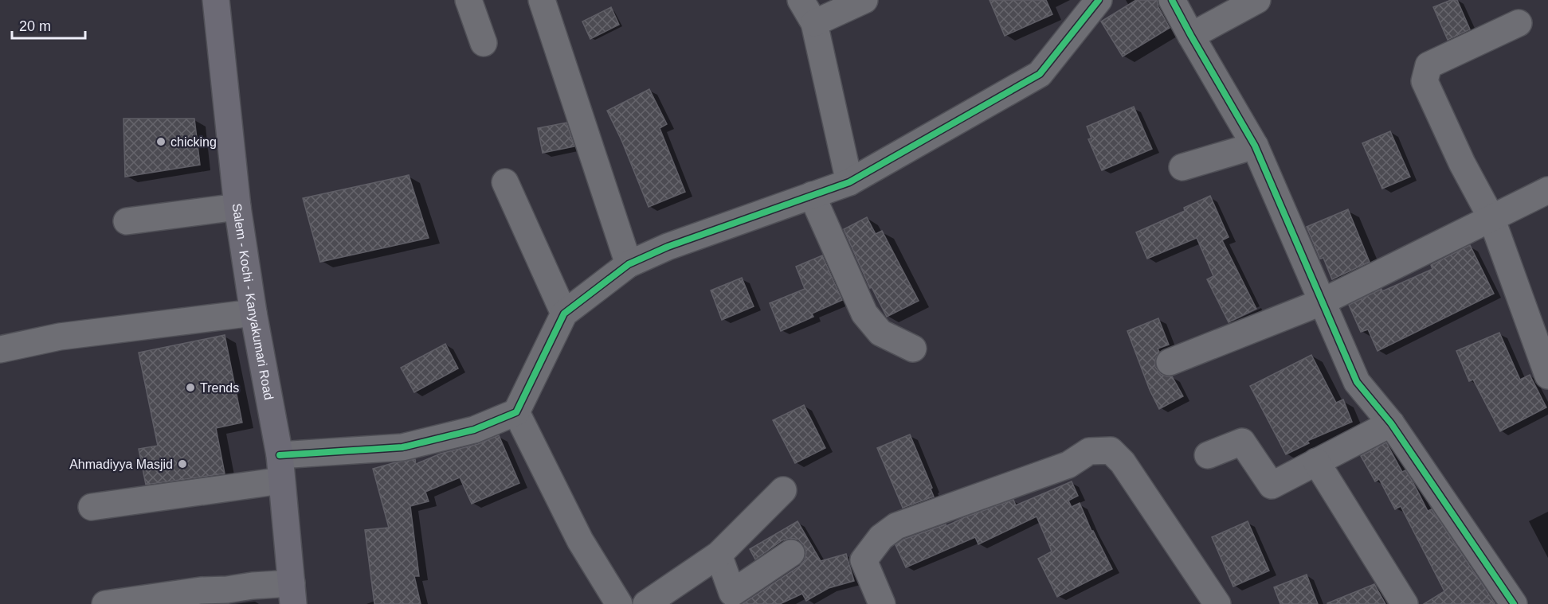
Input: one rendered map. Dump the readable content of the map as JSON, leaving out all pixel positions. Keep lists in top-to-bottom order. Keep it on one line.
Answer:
{"streets":{"main road":["Salem - Kochi - Kanyakumari Road"]},"places":["chicking","Trends","Ahmadiyya Masjid"],"scale_bar":"20 m"}
